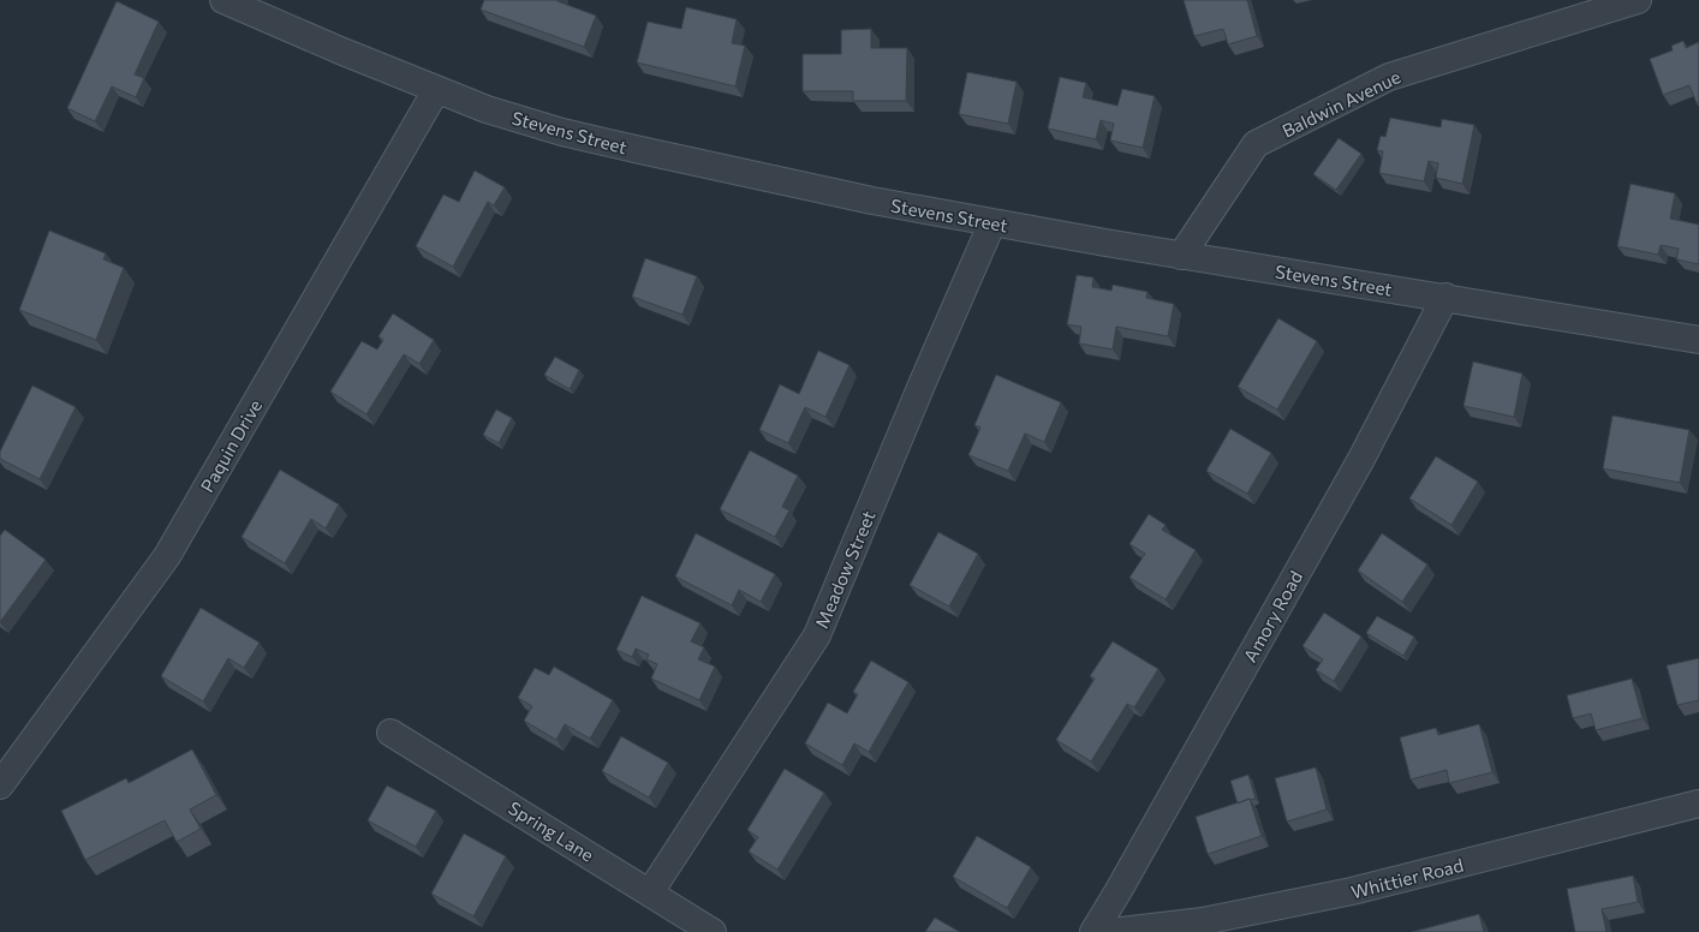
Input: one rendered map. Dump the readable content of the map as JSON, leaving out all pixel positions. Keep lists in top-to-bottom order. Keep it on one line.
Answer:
{"streets":{"street":["Baldwin Avenue","Stevens Street","Paquin Drive","Meadow Street","Amory Road","Spring Lane","Whittier Road"]},"crossings":[["Baldwin Avenue","Stevens Street"],["Stevens Street","Paquin Drive"],["Stevens Street","Meadow Street"],["Stevens Street","Amory Road"],["Meadow Street","Spring Lane"]]}
